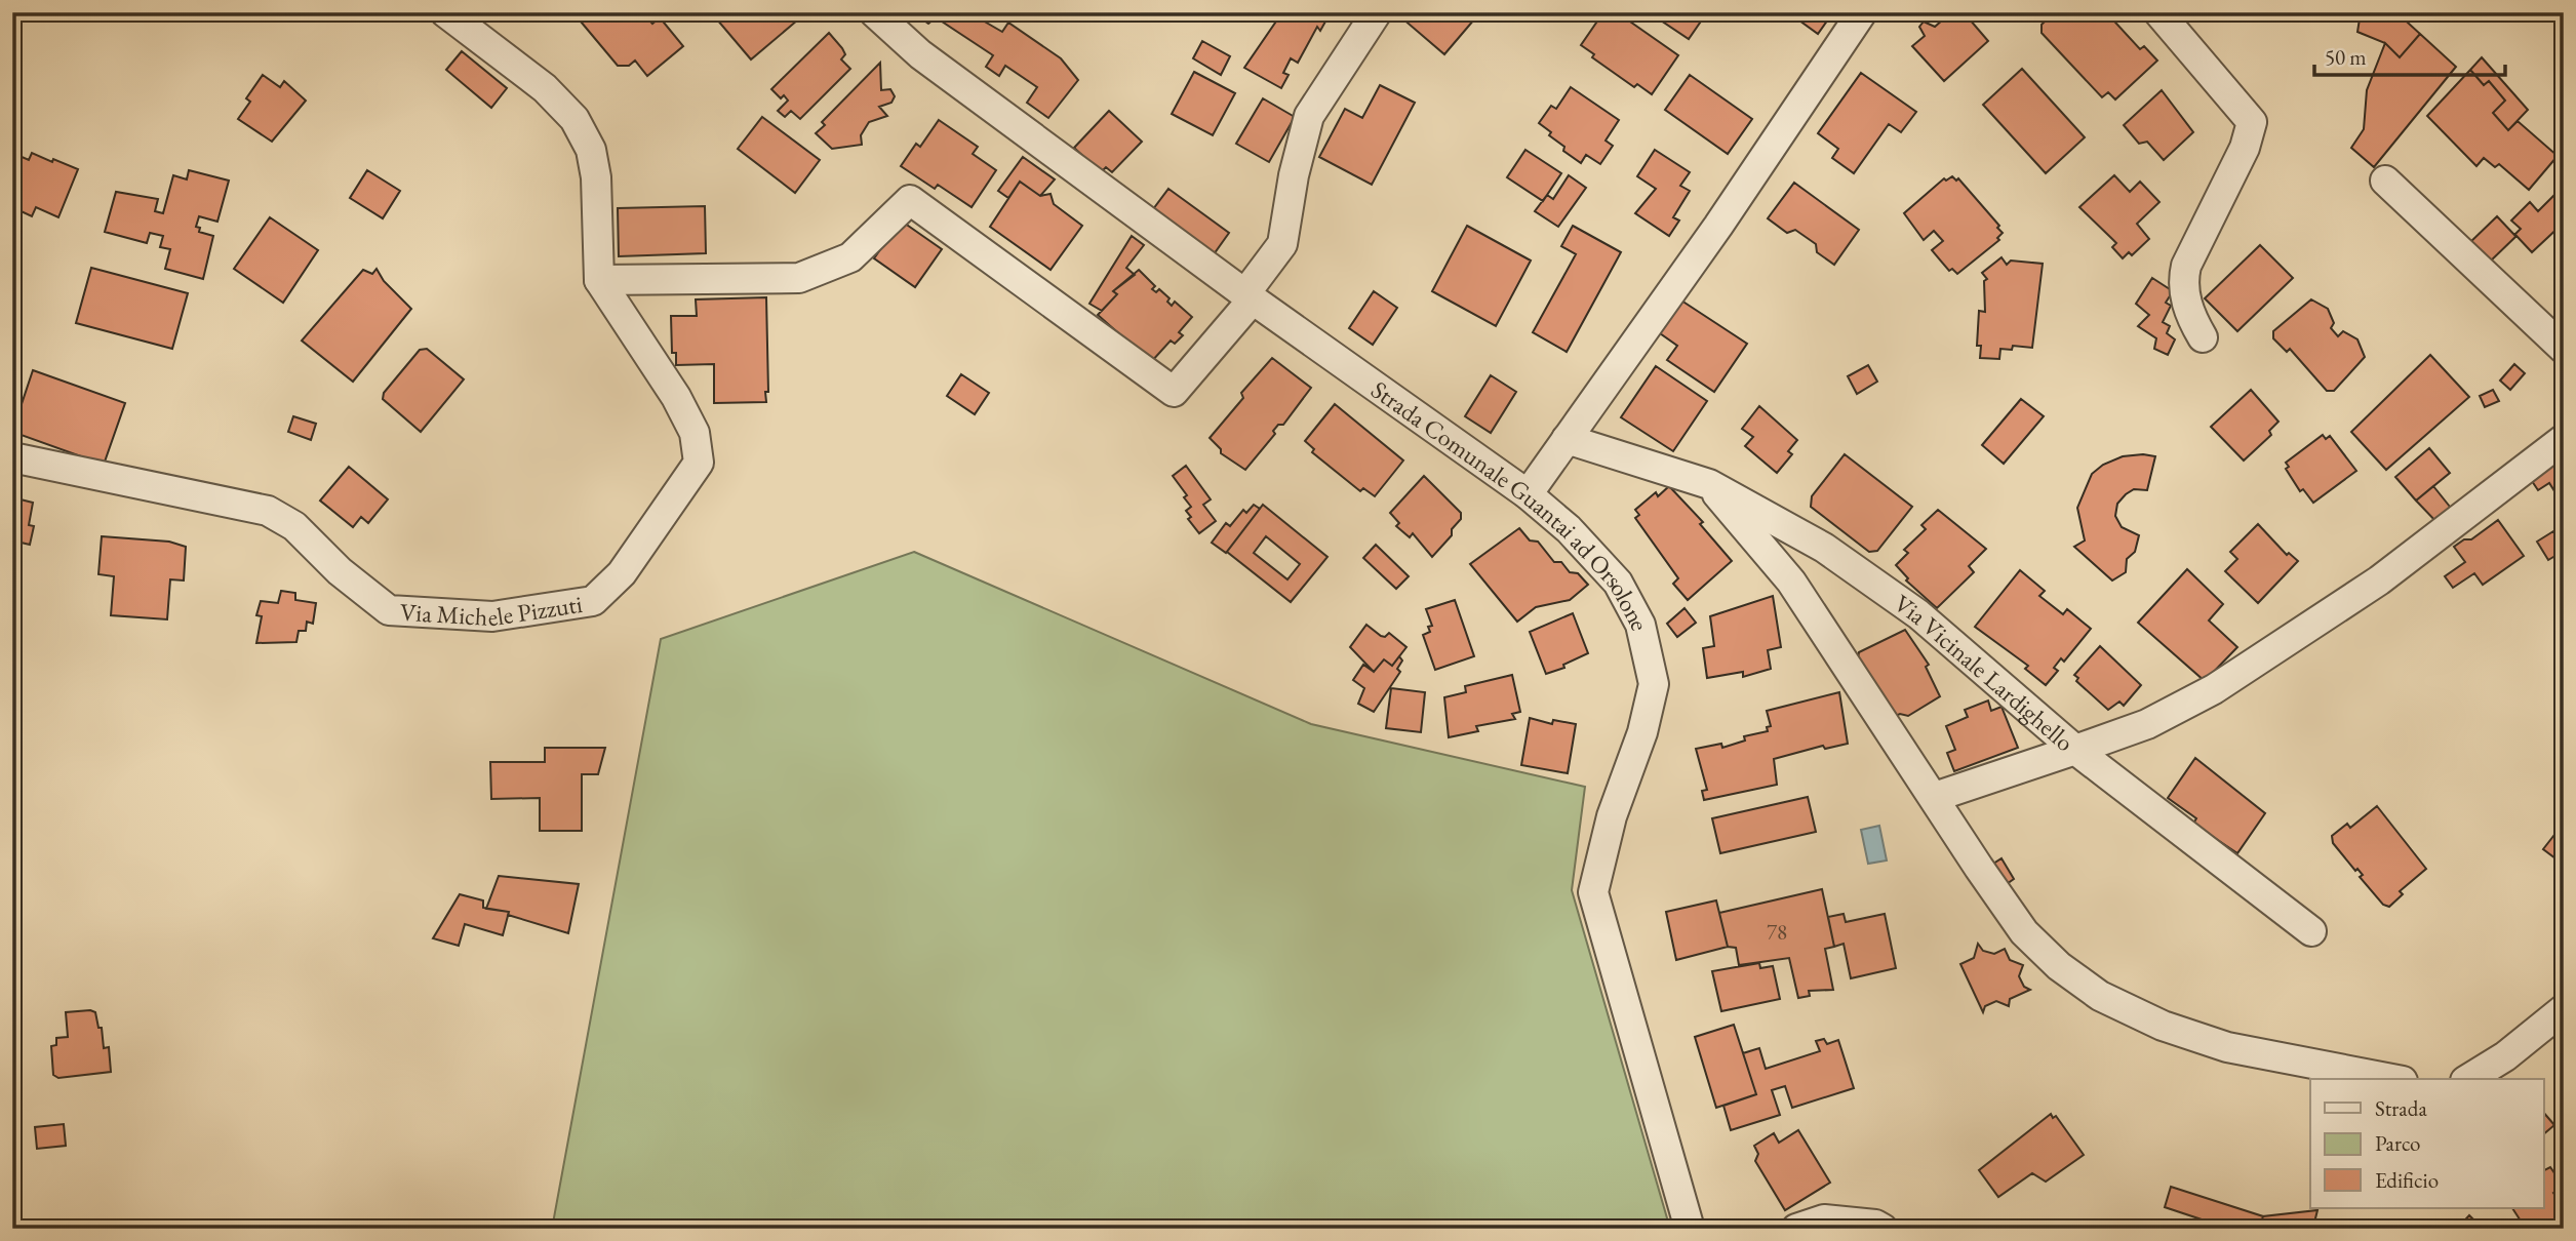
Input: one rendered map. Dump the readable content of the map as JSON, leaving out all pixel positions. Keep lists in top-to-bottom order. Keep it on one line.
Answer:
{"streets":{"street":["Strada Comunale Guantai ad Orsolone","Via Michele Pizzuti","Via Vicinale Lardighello"]},"house_numbers":["78"],"legend":["Strada","Parco","Edificio"],"scale_bar":"50 m"}
